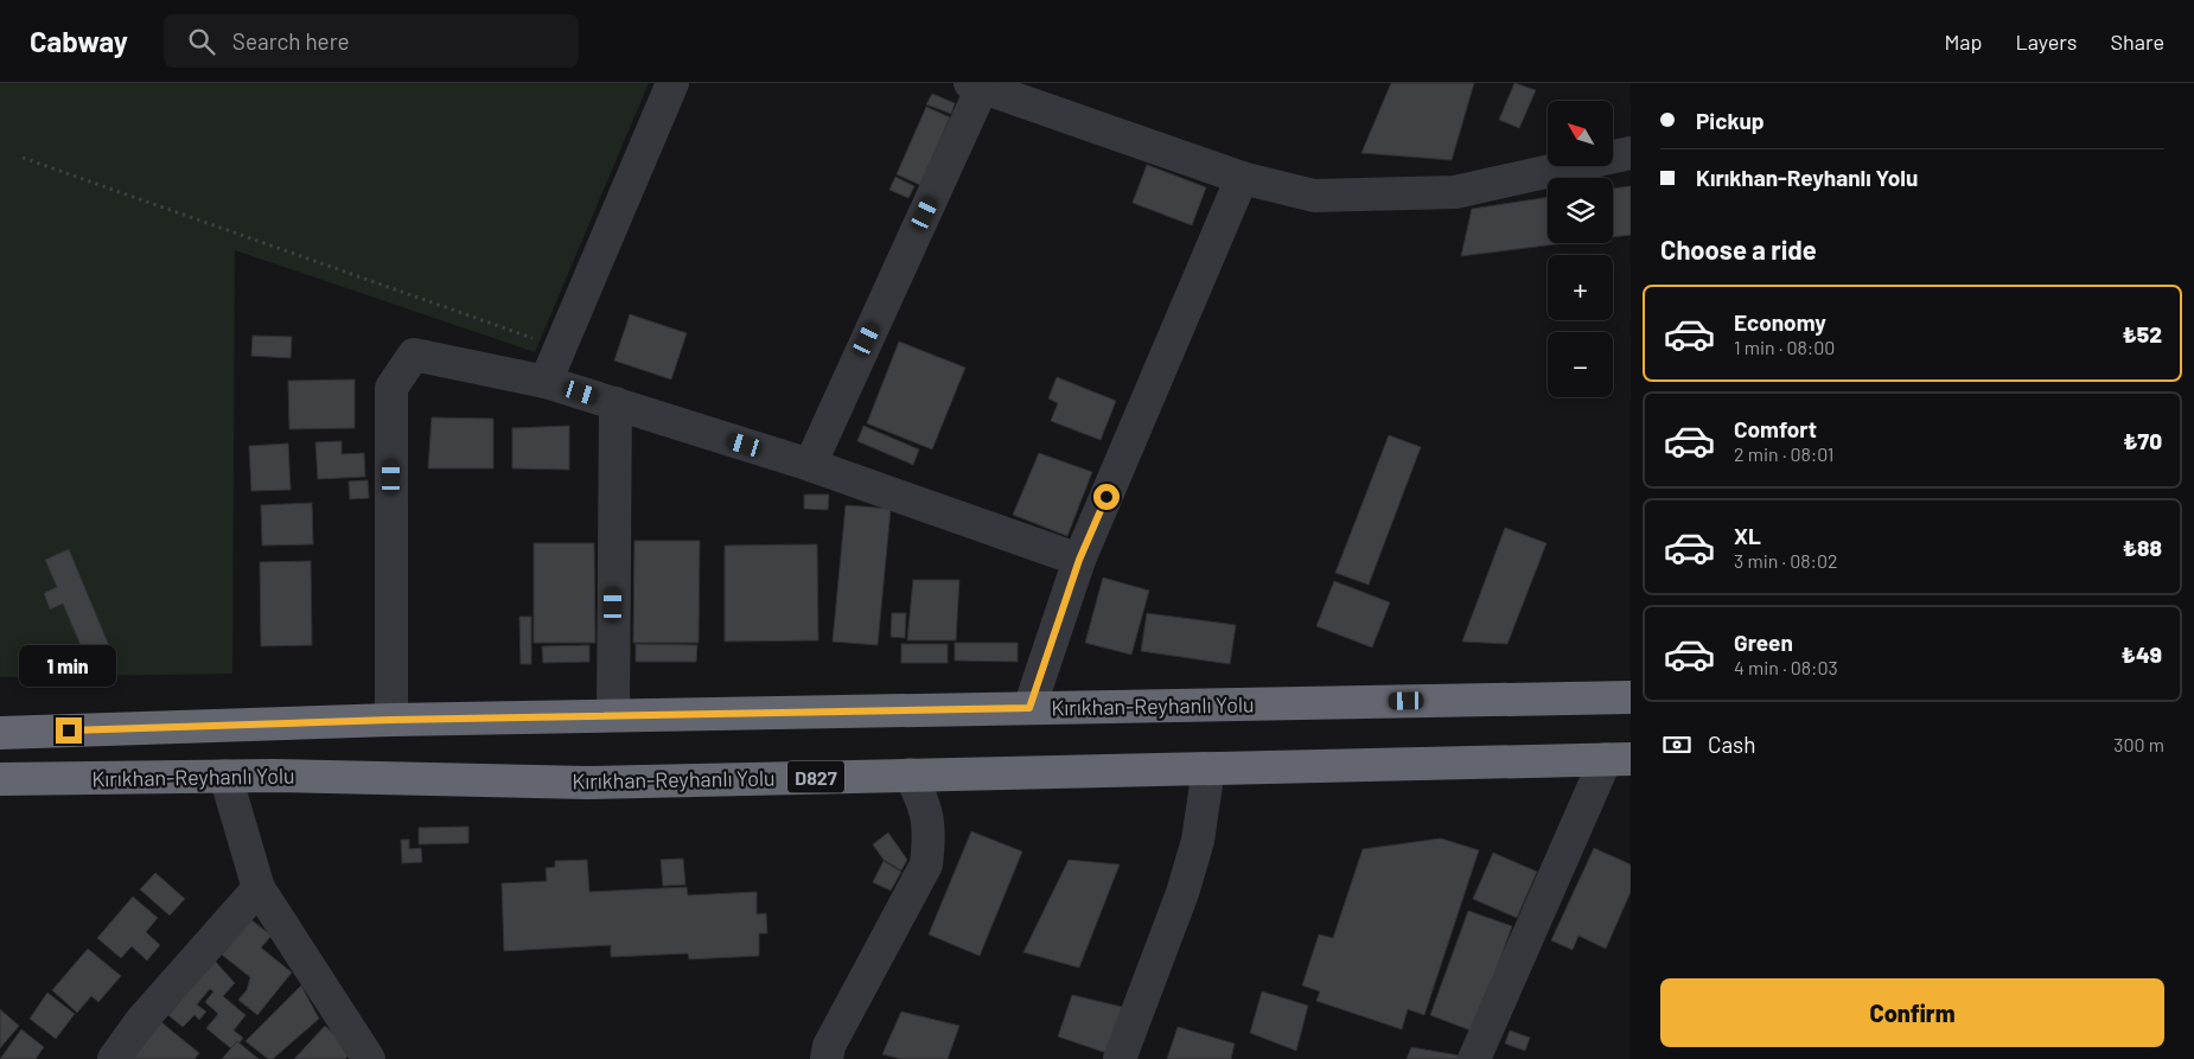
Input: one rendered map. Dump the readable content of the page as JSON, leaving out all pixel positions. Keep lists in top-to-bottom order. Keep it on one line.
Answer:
{"streets":{"highway":["Kırıkhan-Reyhanlı Yolu","D827"]},"north":"top left","page":{"header":"Cabway","search":"Search here","nav":["Map","Layers","Share"],"banner":["Pickup","Kırıkhan-Reyhanlı Yolu"],"map_buttons":["+","−"],"heading":"Choose a ride","list":[{"name":"Economy","note":"1 min · 08:00","value":"₺52"},{"name":"Comfort","note":"2 min · 08:01","value":"₺70"},{"name":"XL","note":"3 min · 08:02","value":"₺88"},{"name":"Green","note":"4 min · 08:03","value":"₺49"}],"bubble":"1 min","pay":["Cash","300 m"],"buttons":"Confirm"}}
